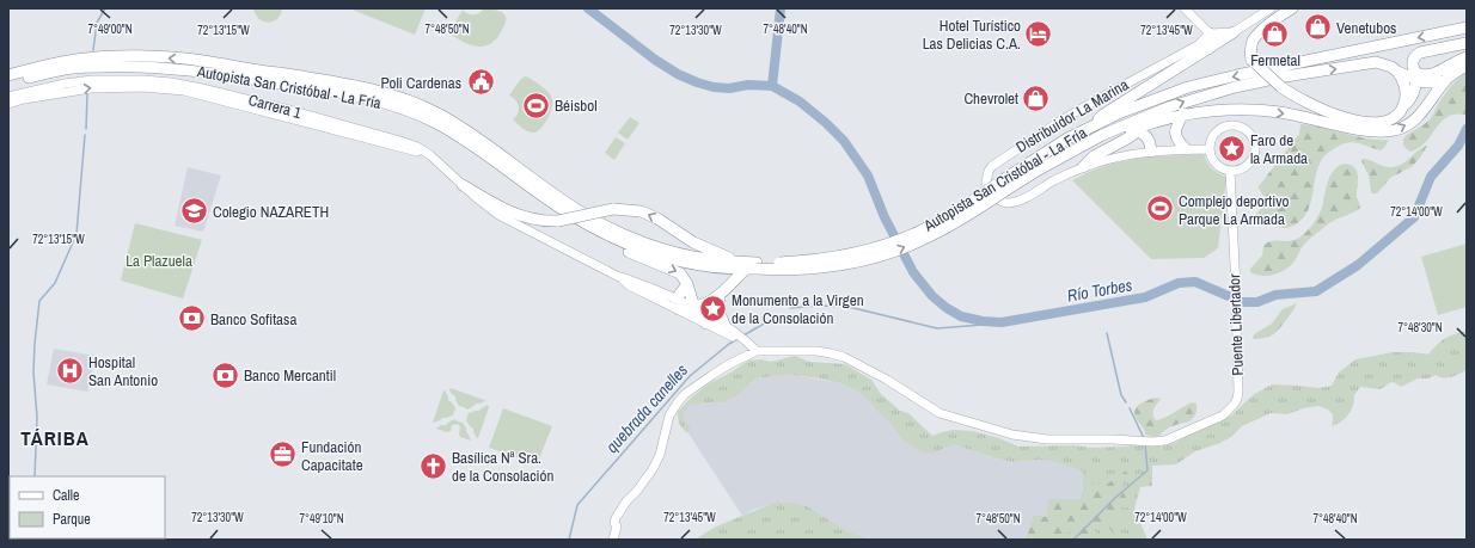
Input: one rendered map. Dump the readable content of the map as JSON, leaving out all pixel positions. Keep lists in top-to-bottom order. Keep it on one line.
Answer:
{"streets":{"highway":["Autopista San Cristóbal - La Fría"],"street":["Carrera 1","Distribuidor La Marina","Puente Libertador"]},"crossings":[["Distribuidor La Marina","Puente Libertador"]],"districts":["TÁRIBA"],"water":["Río Torbes","quebrada canelles"],"parks":["La Plazuela"],"places":{"shop":["Venetubos","Fermetal","Chevrolet"],"hotel":["Hotel Turístico Las Delicias C.A."],"public building":["Poli Cardenas"],"sports":["Béisbol","Complejo deportivo Parque La Armada"],"place":["Faro de la Armada","Monumento a la Virgen de la Consolación"],"school or university":["Colegio NAZARETH"],"bank":["Banco Sofitasa","Banco Mercantil"],"hospital":["Hospital San Antonio"],"office":["Fundación Capacitate"],"church":["Basílica Nª Sra. de la Consolación"]},"legend":["Calle","Parque"],"coordinates":["7°49'00\"N","7°48'50\"N","7°48'40\"N","72°13'15\"W","72°13'30\"W","72°13'45\"W","72°14'00\"W","7°48'30\"N","7°49'10\"N"]}
